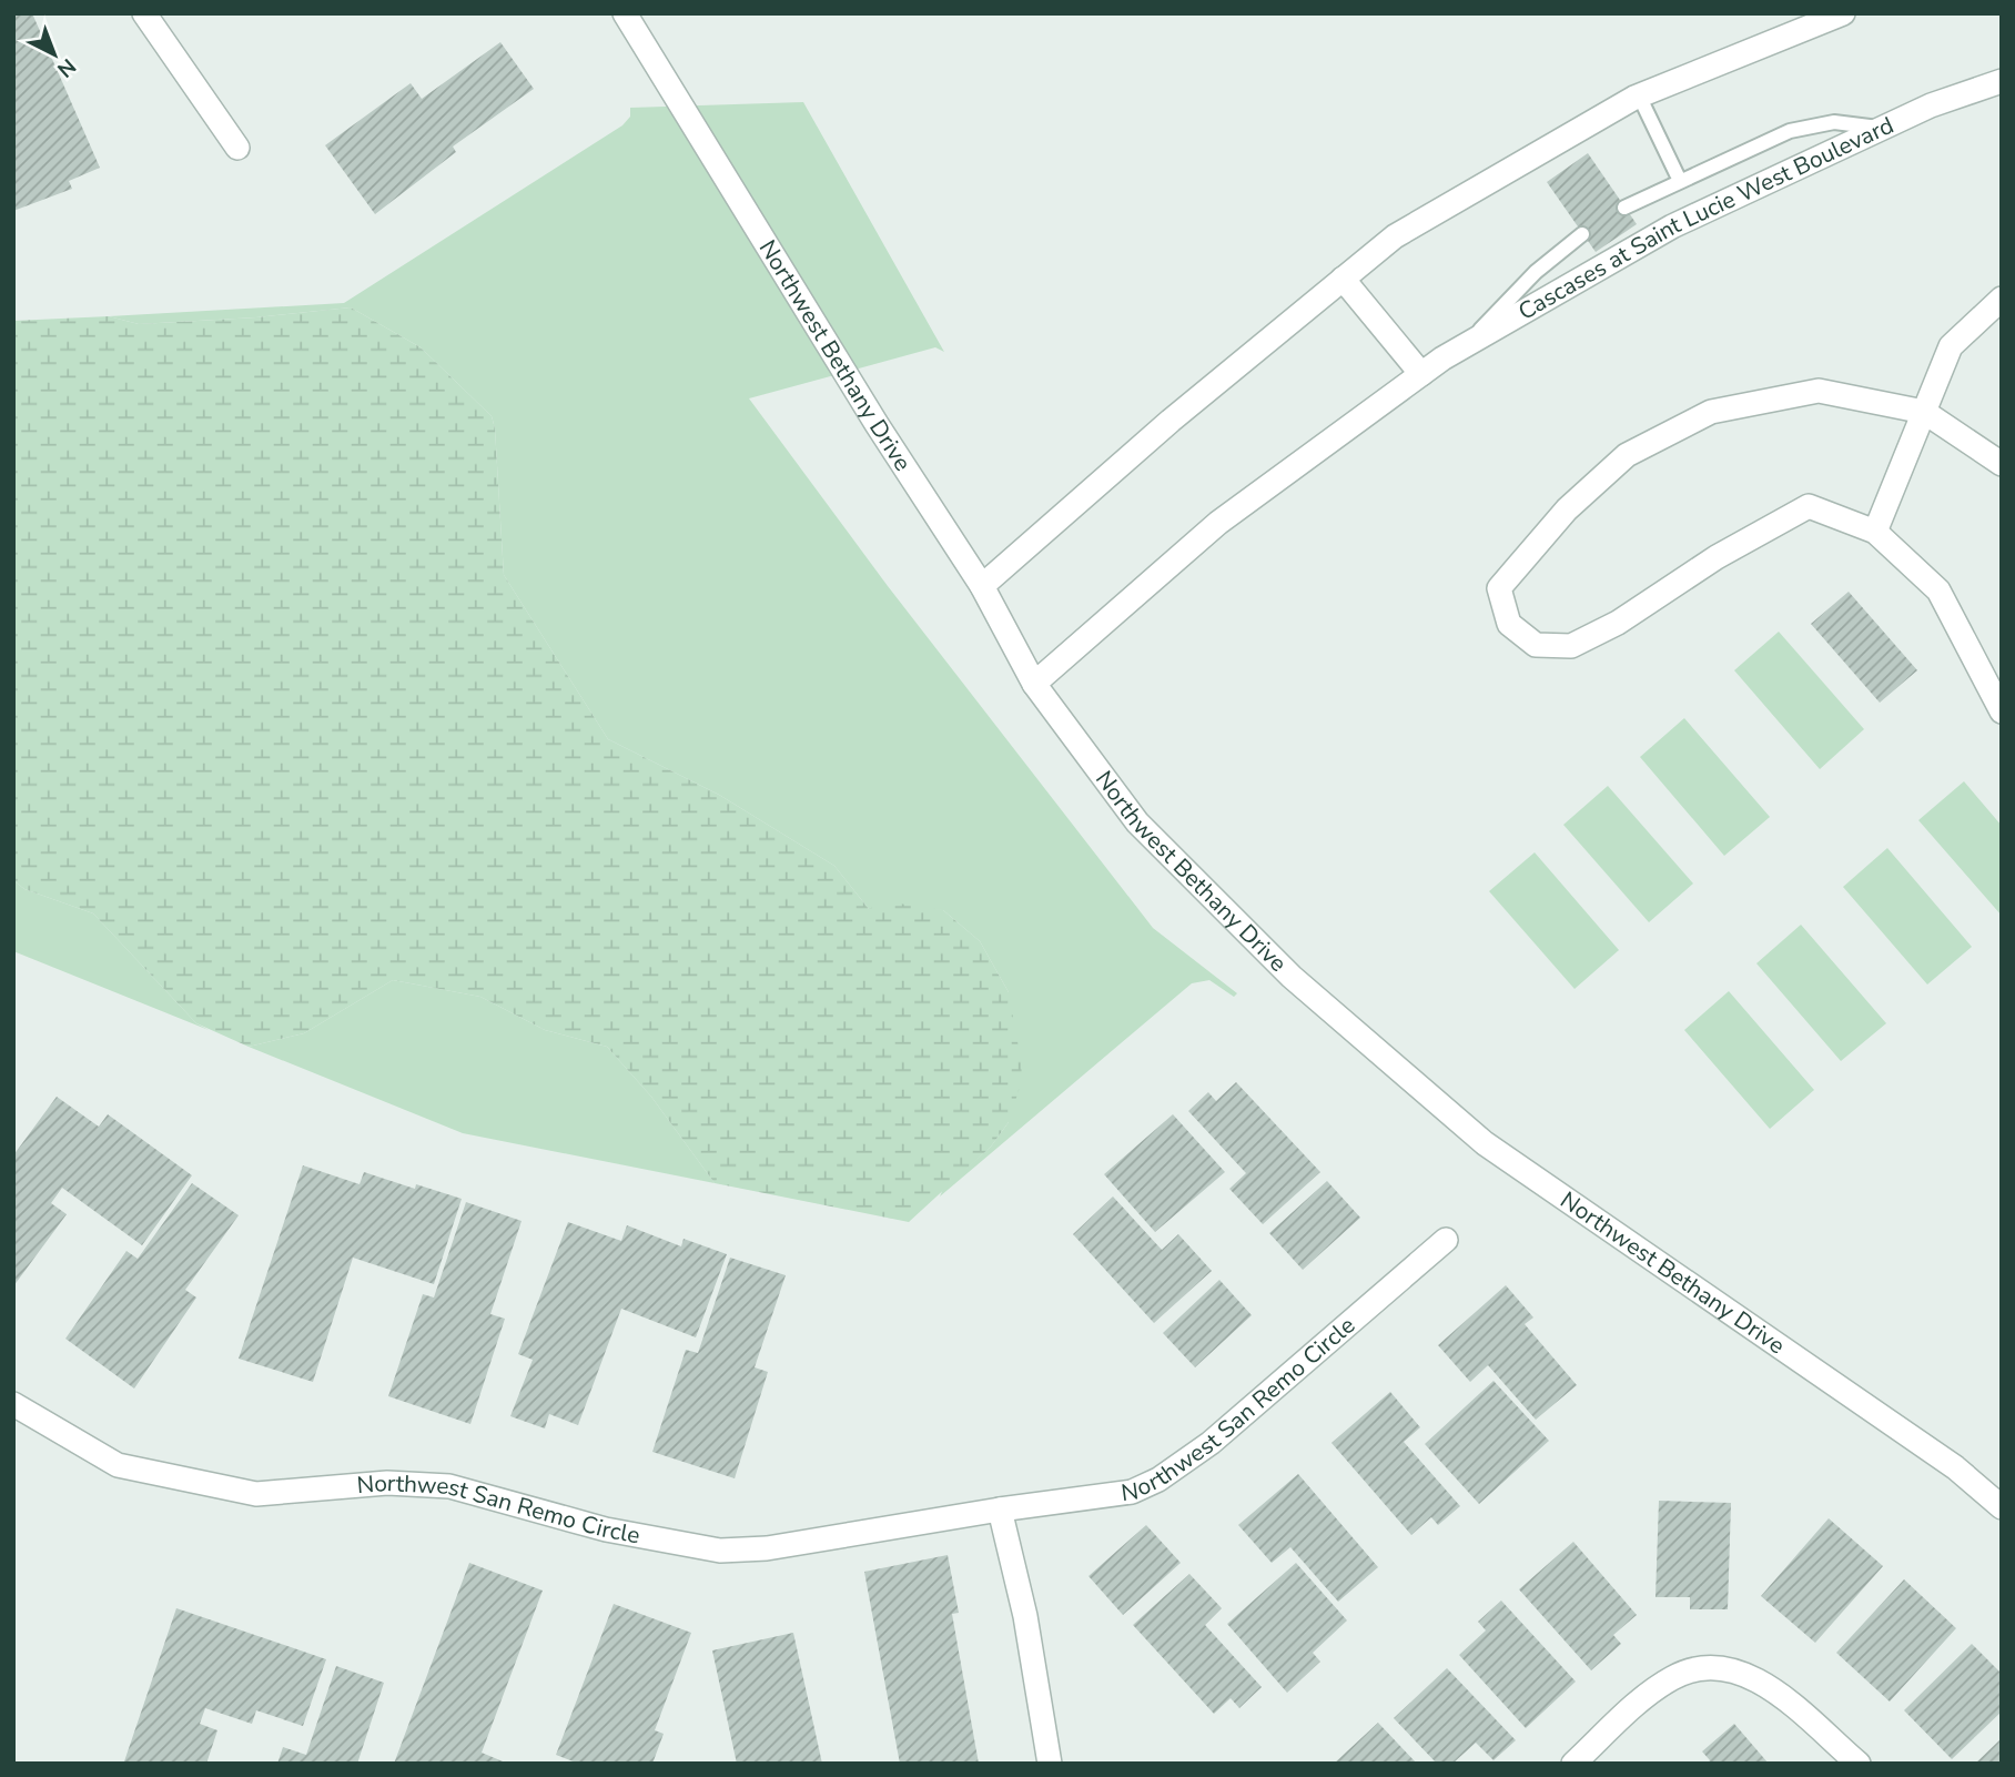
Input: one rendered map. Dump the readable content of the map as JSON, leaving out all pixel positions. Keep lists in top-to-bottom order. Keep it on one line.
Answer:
{"streets":{"street":["Cascases at Saint Lucie West Boulevard","Northwest Bethany Drive","Northwest San Remo Circle"]},"crossings":[["Cascases at Saint Lucie West Boulevard","Northwest Bethany Drive"]],"north":"bottom right"}
